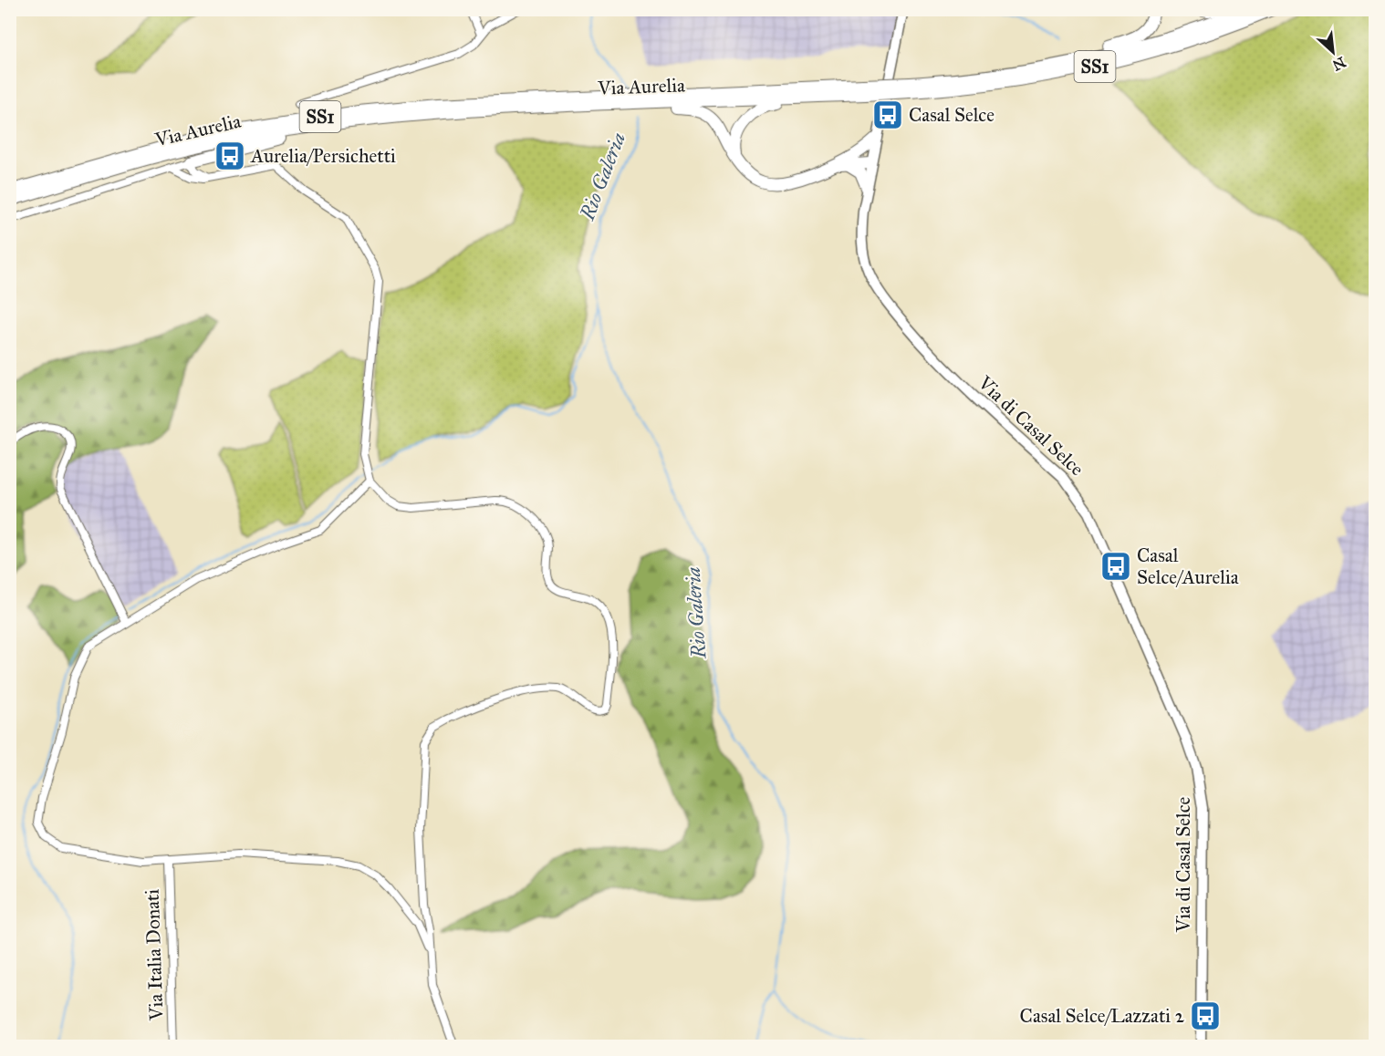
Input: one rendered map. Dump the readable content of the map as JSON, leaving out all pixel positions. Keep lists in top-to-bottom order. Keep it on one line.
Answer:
{"streets":{"highway":["SS1","Via Aurelia"],"main road":["Via di Casal Selce"],"street":["Via Italia Donati"]},"water":["Rio Galeria"],"places":{"bus stop":["Casal Selce","Aurelia/Persichetti","Casal Selce/Aurelia","Casal Selce/Lazzati 2"]},"north":"bottom right"}
